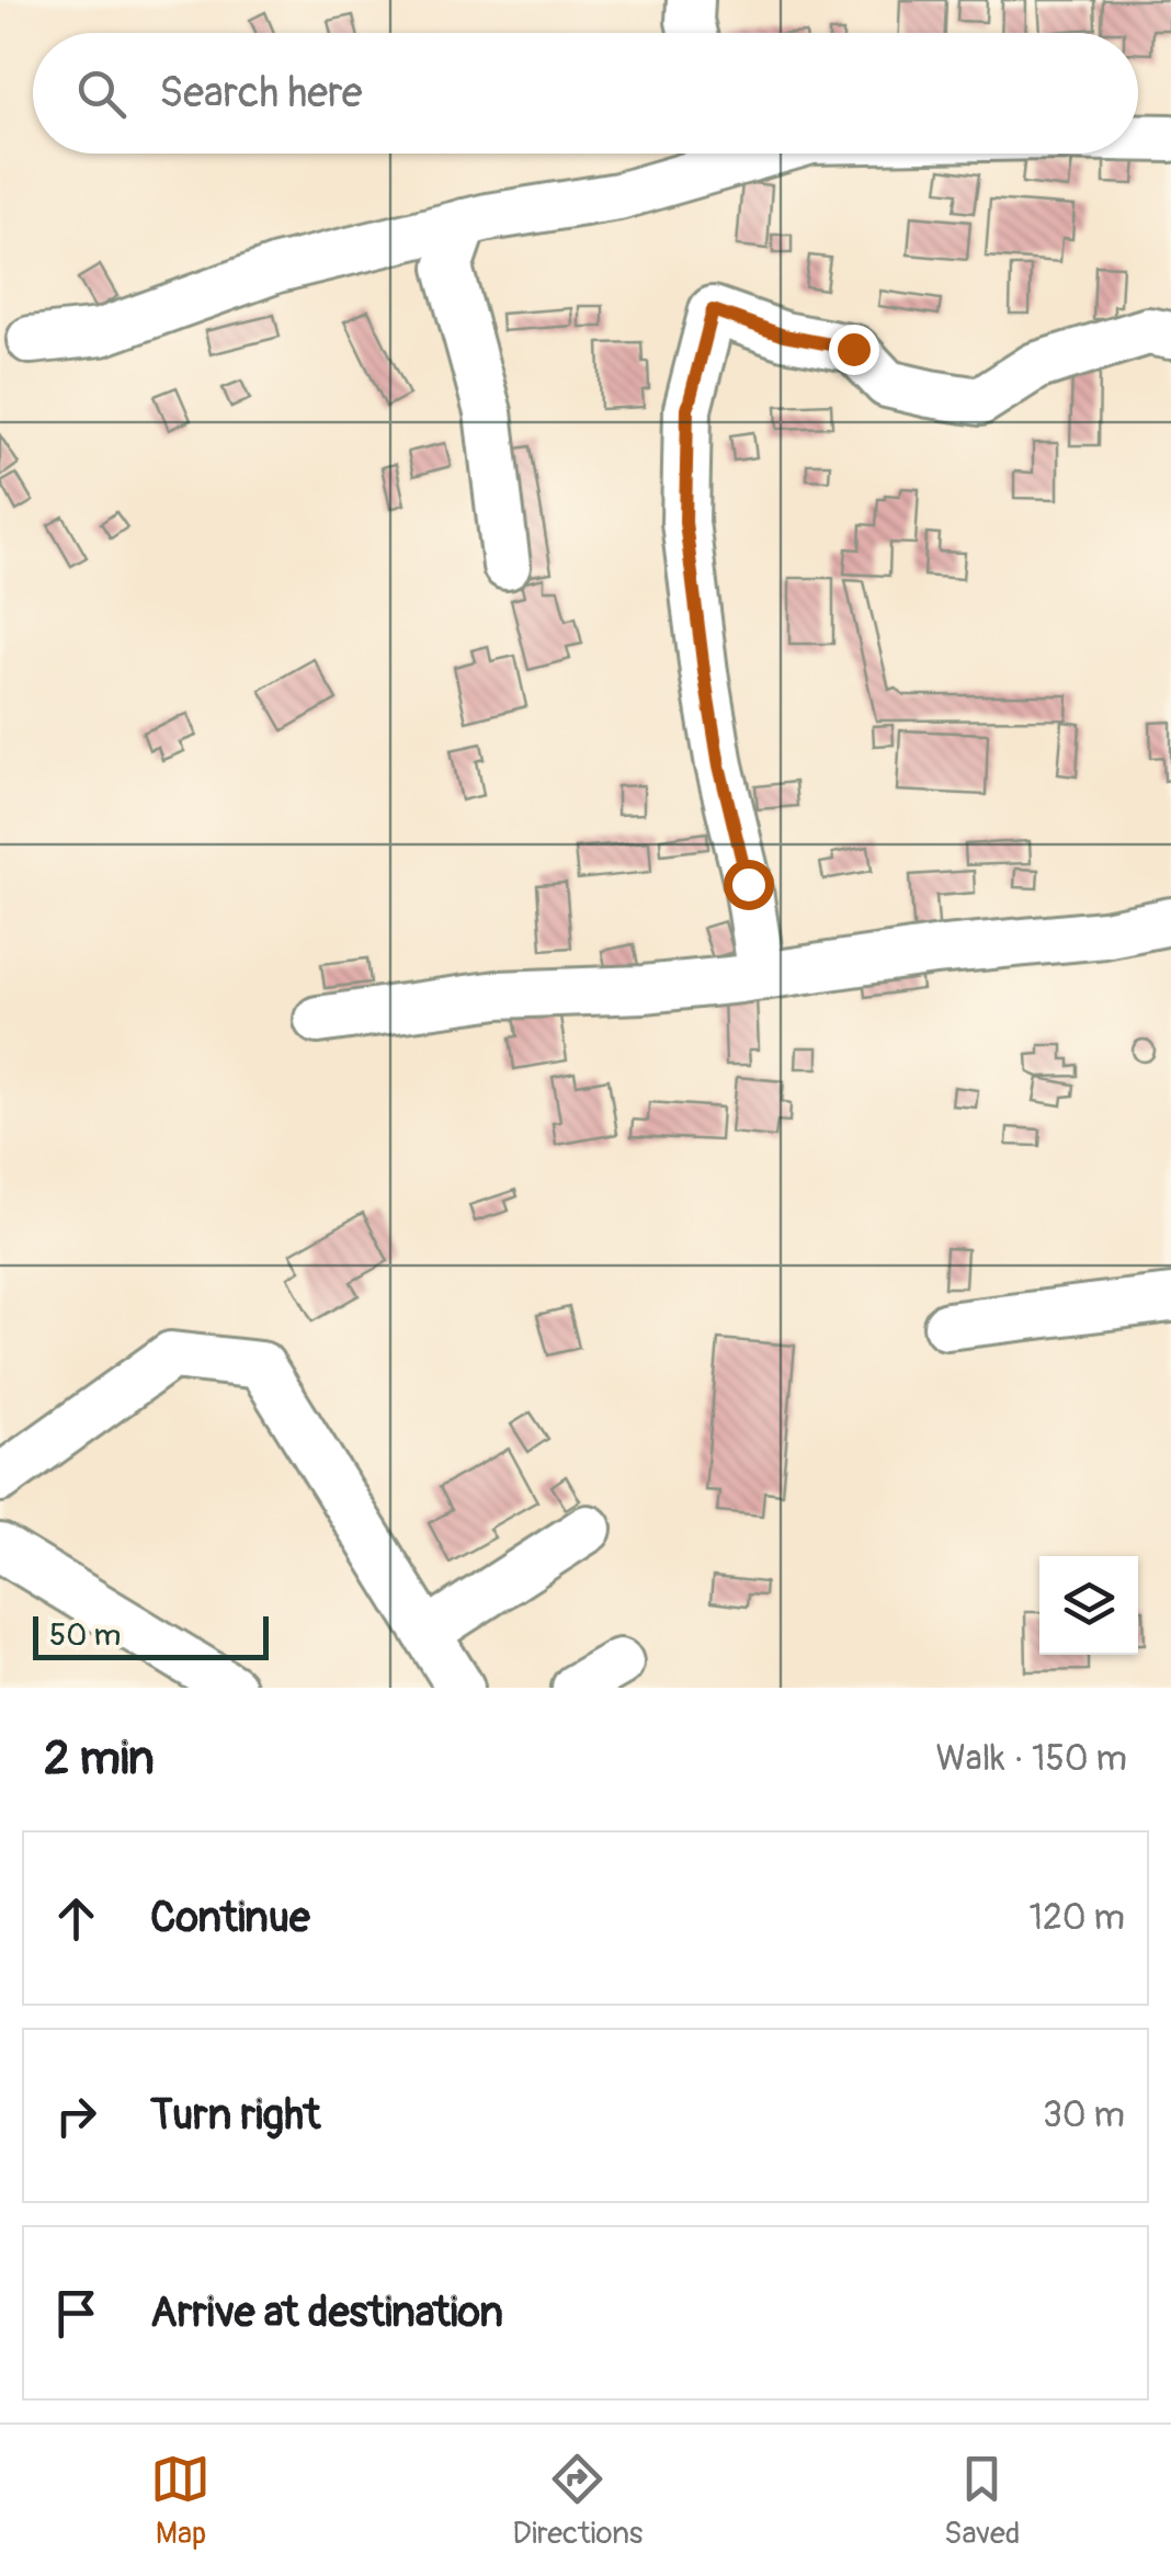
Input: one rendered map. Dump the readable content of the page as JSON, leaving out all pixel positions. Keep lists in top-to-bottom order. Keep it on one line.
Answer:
{"scale_bar":"50 m","page":{"search":"Search here","scale":"50 m","heading":["2 min","Walk · 150 m"],"list":[["Continue","120 m"],["Turn right","30 m"],"Arrive at destination"],"nav":["Map","Directions","Saved"]}}
